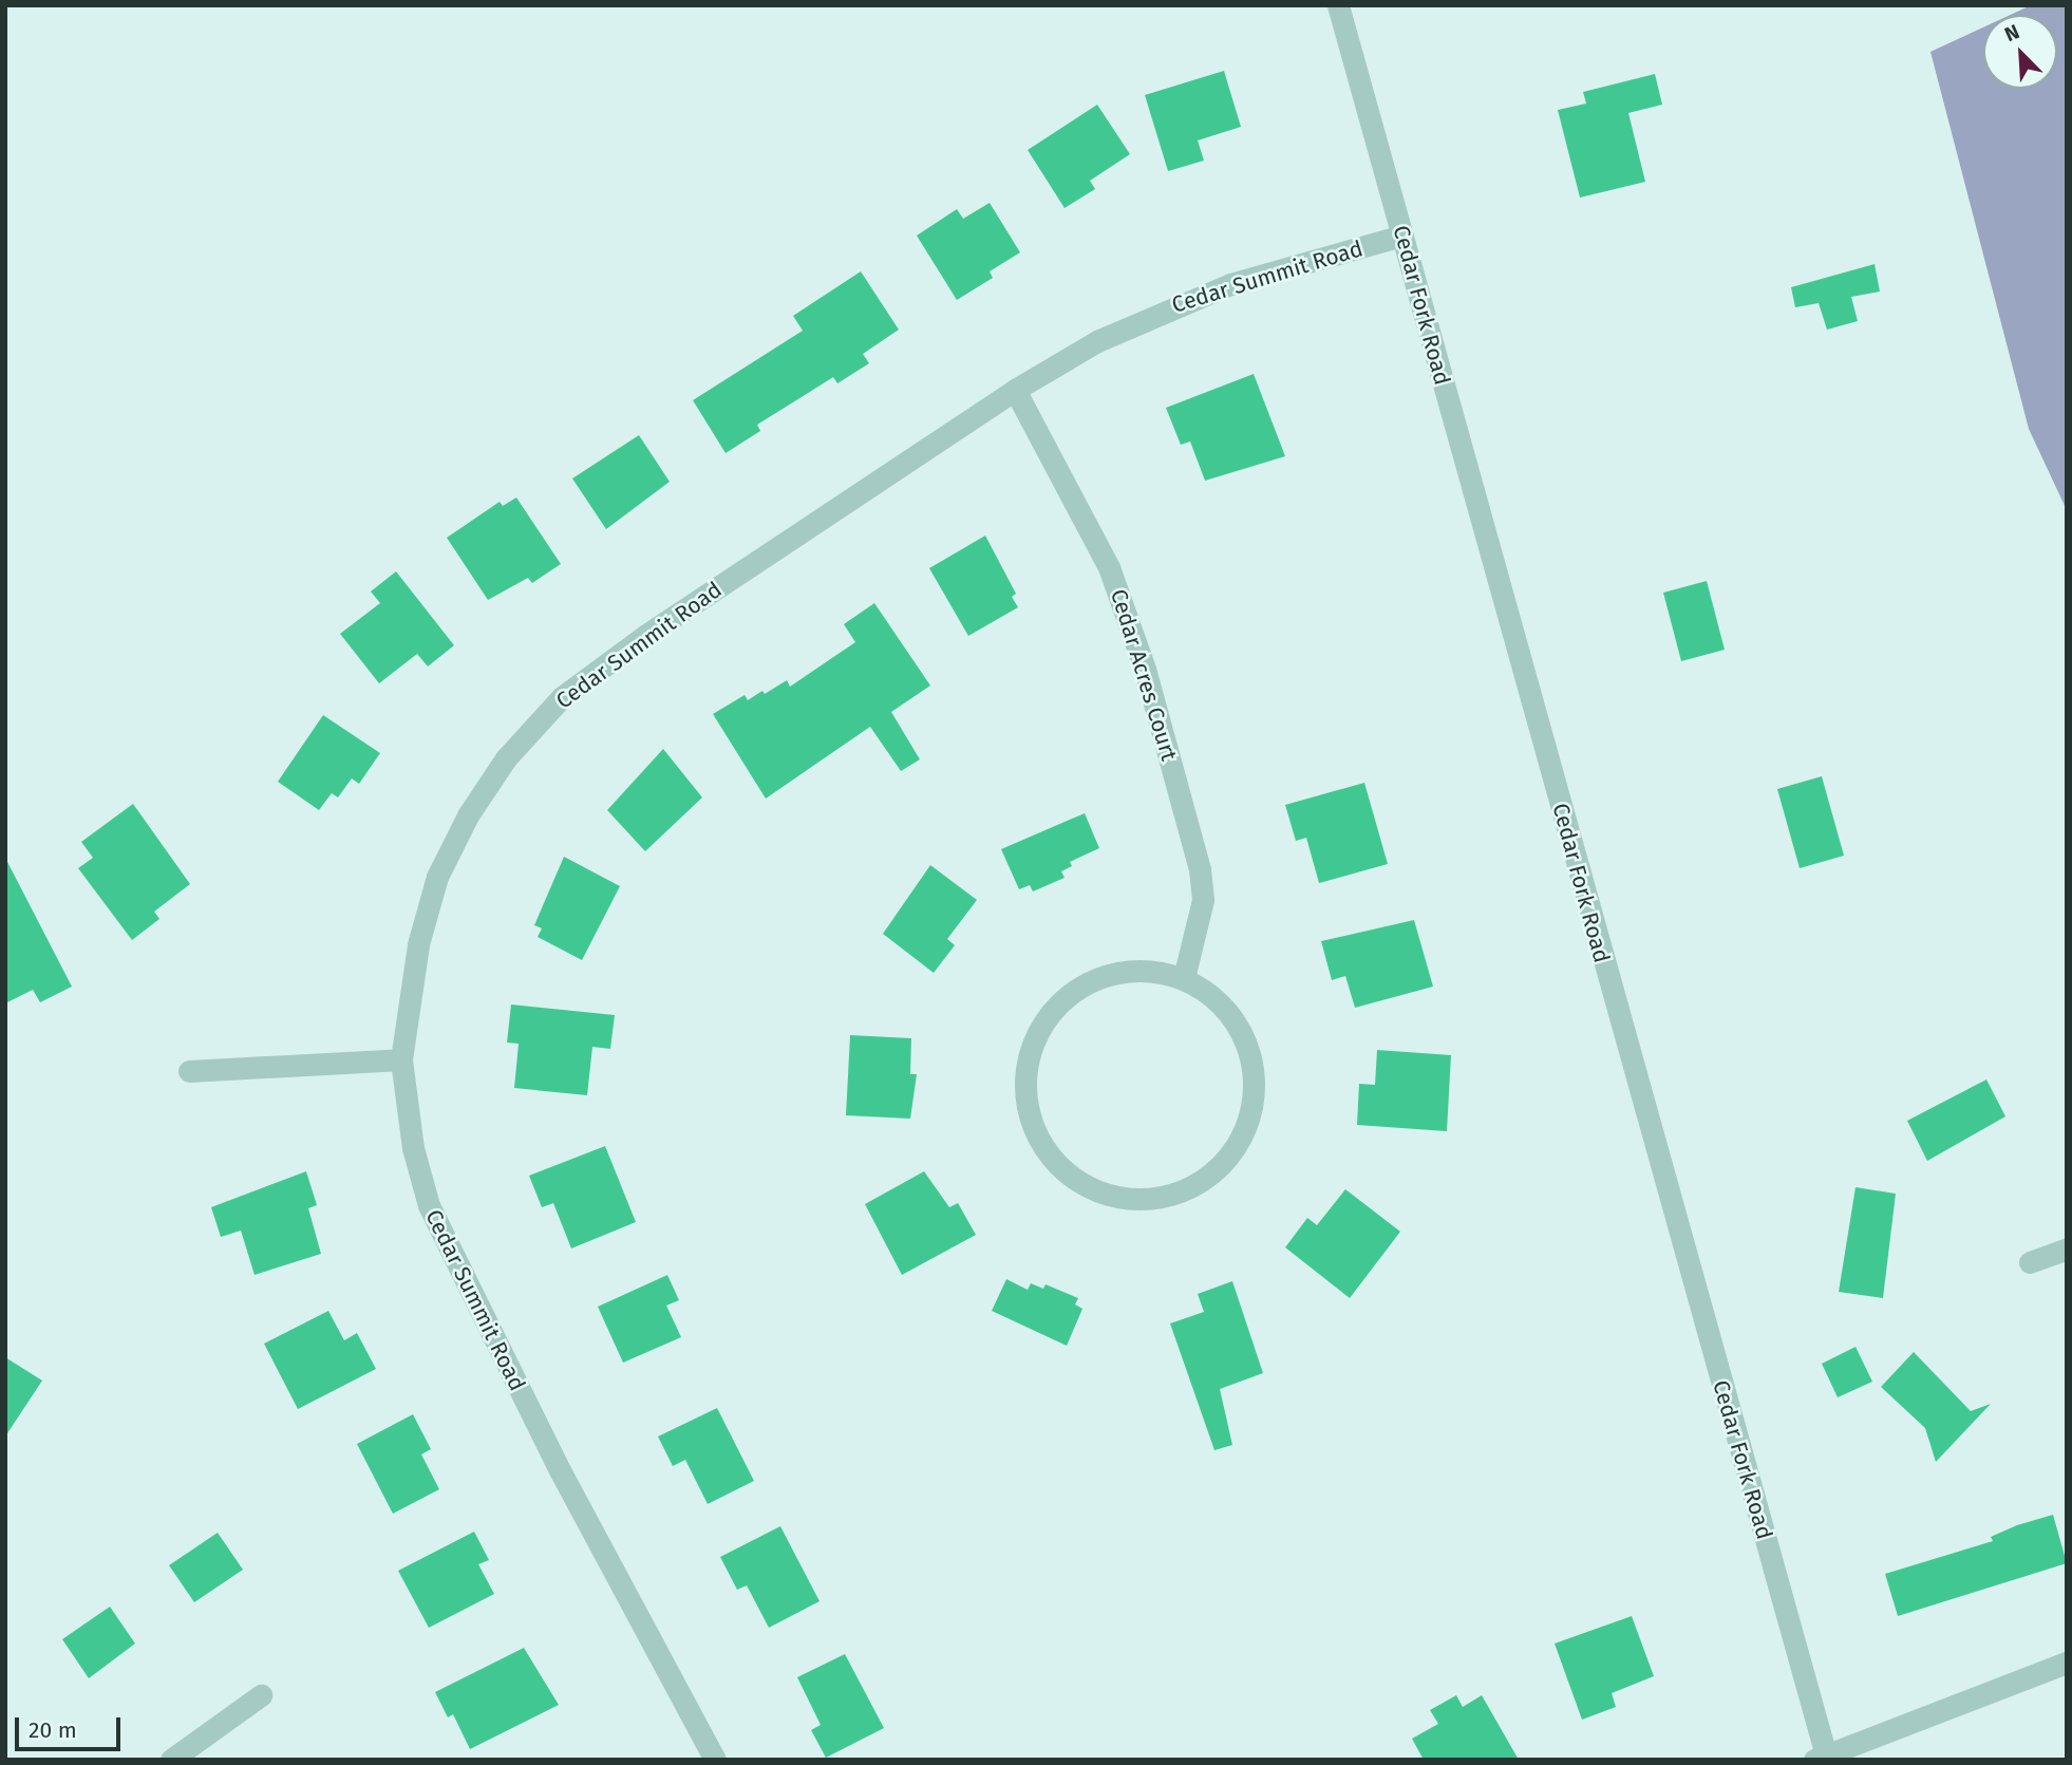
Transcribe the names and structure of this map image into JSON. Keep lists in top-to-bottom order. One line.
{"streets":{"street":["Cedar Summit Road","Cedar Fork Road","Cedar Acres Court"]},"crossings":[["Cedar Summit Road","Cedar Fork Road"],["Cedar Summit Road","Cedar Acres Court"]],"scale_bar":"20 m","north":"top left"}
